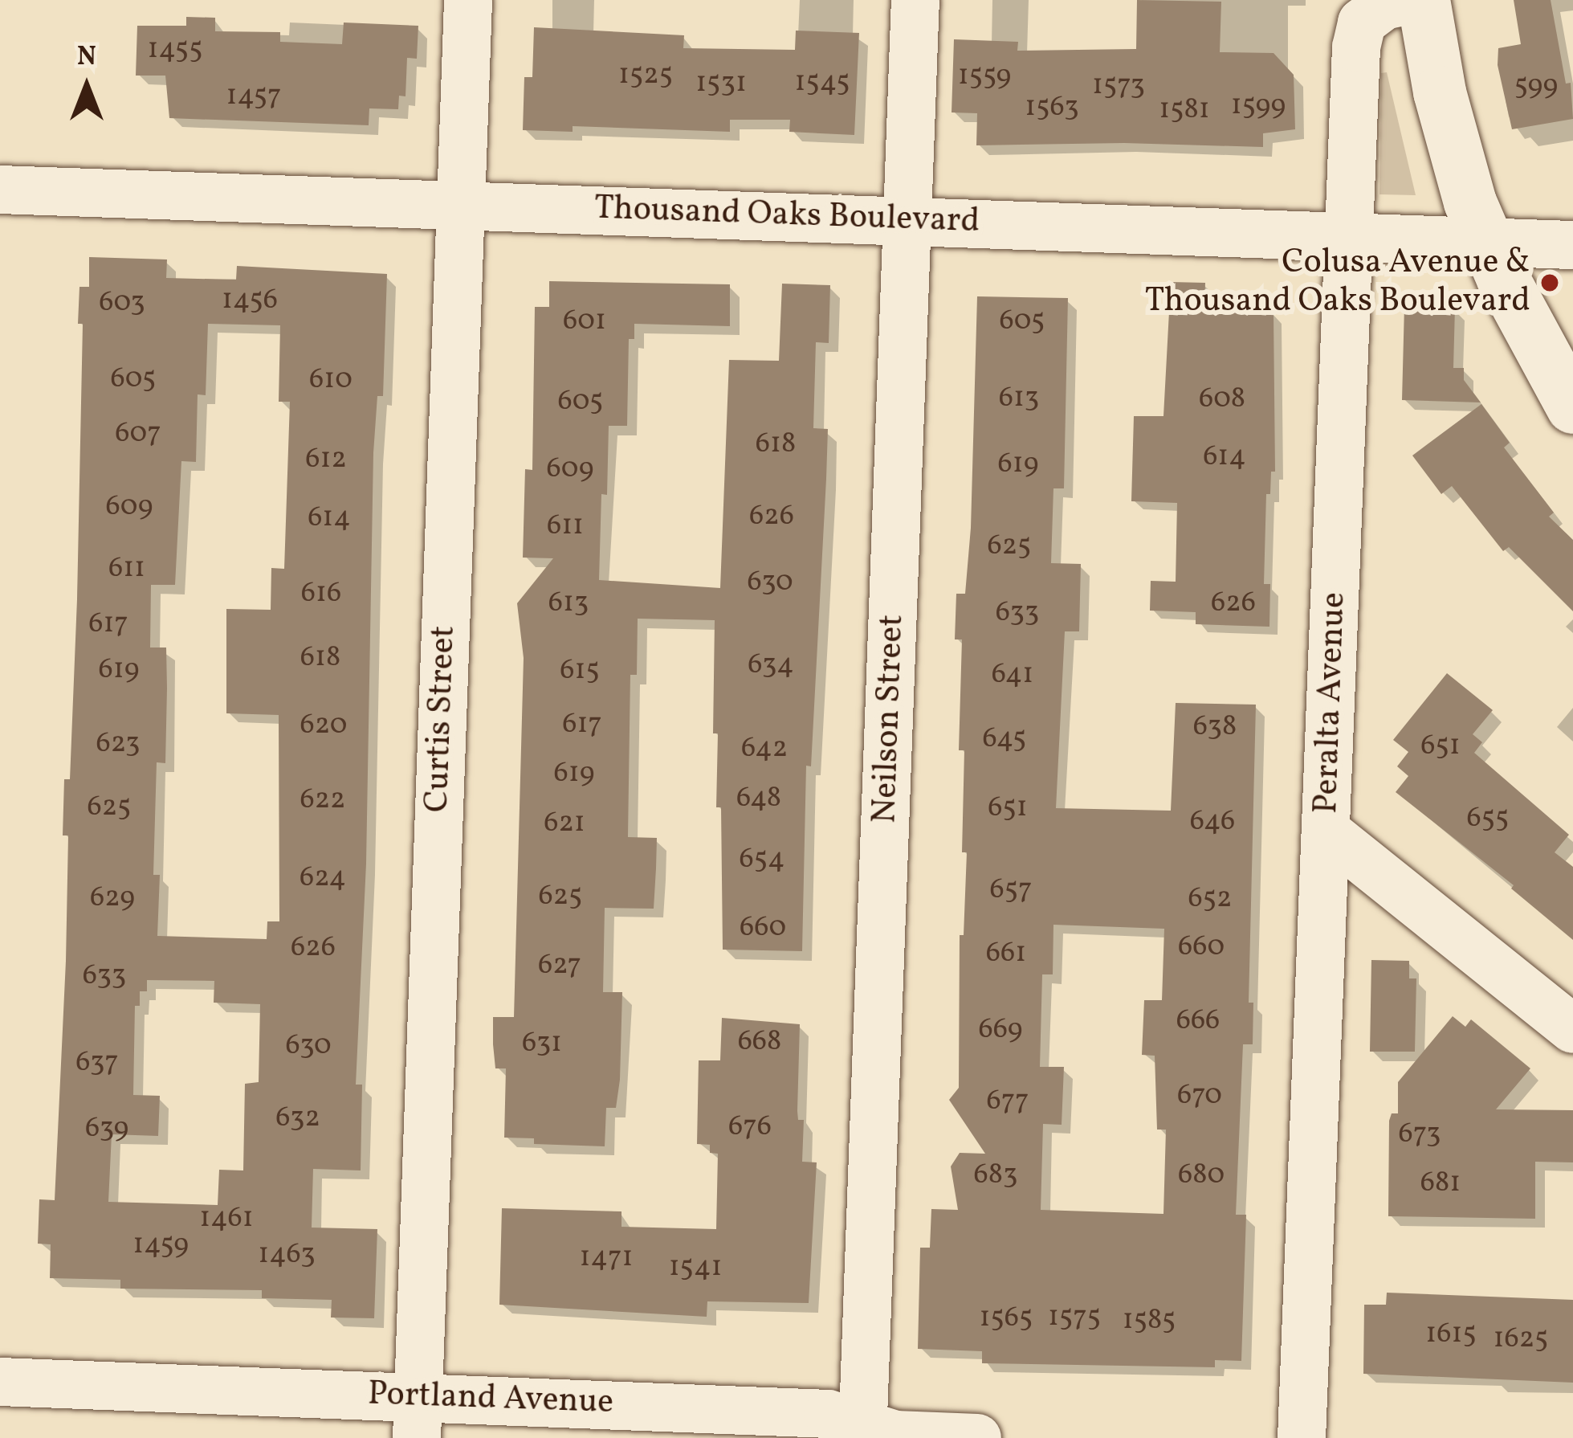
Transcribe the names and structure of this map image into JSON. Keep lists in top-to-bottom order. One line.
{"streets":{"street":["Thousand Oaks Boulevard","Peralta Avenue","Curtis Street","Neilson Street","Portland Avenue"]},"crossings":[["Thousand Oaks Boulevard","Peralta Avenue"],["Thousand Oaks Boulevard","Curtis Street"],["Thousand Oaks Boulevard","Neilson Street"],["Curtis Street","Portland Avenue"],["Neilson Street","Portland Avenue"]],"places":["Colusa Avenue & Thousand Oaks Boulevard"],"house_numbers":["1455","1525","1559","1545","1531","1573","599","1457","1599","1563","1581","1456","603","601","605","605","610","613","608","605","607","618","614","612","619","609","609","626","614","611","625","611","630","616","613","626","633","617","618","634","619","615","641","617","620","638","645","623","651","642","619","648","622","625","651","655","646","621","654","624","657","625","629","652","660","660","626","661","627","633","666","669","668","631","630","637","670","677","632","676","639","673","683","680","681","1461","1459","1463","1471","1541","1575","1565","1585","1615","1625"],"north":"top"}
